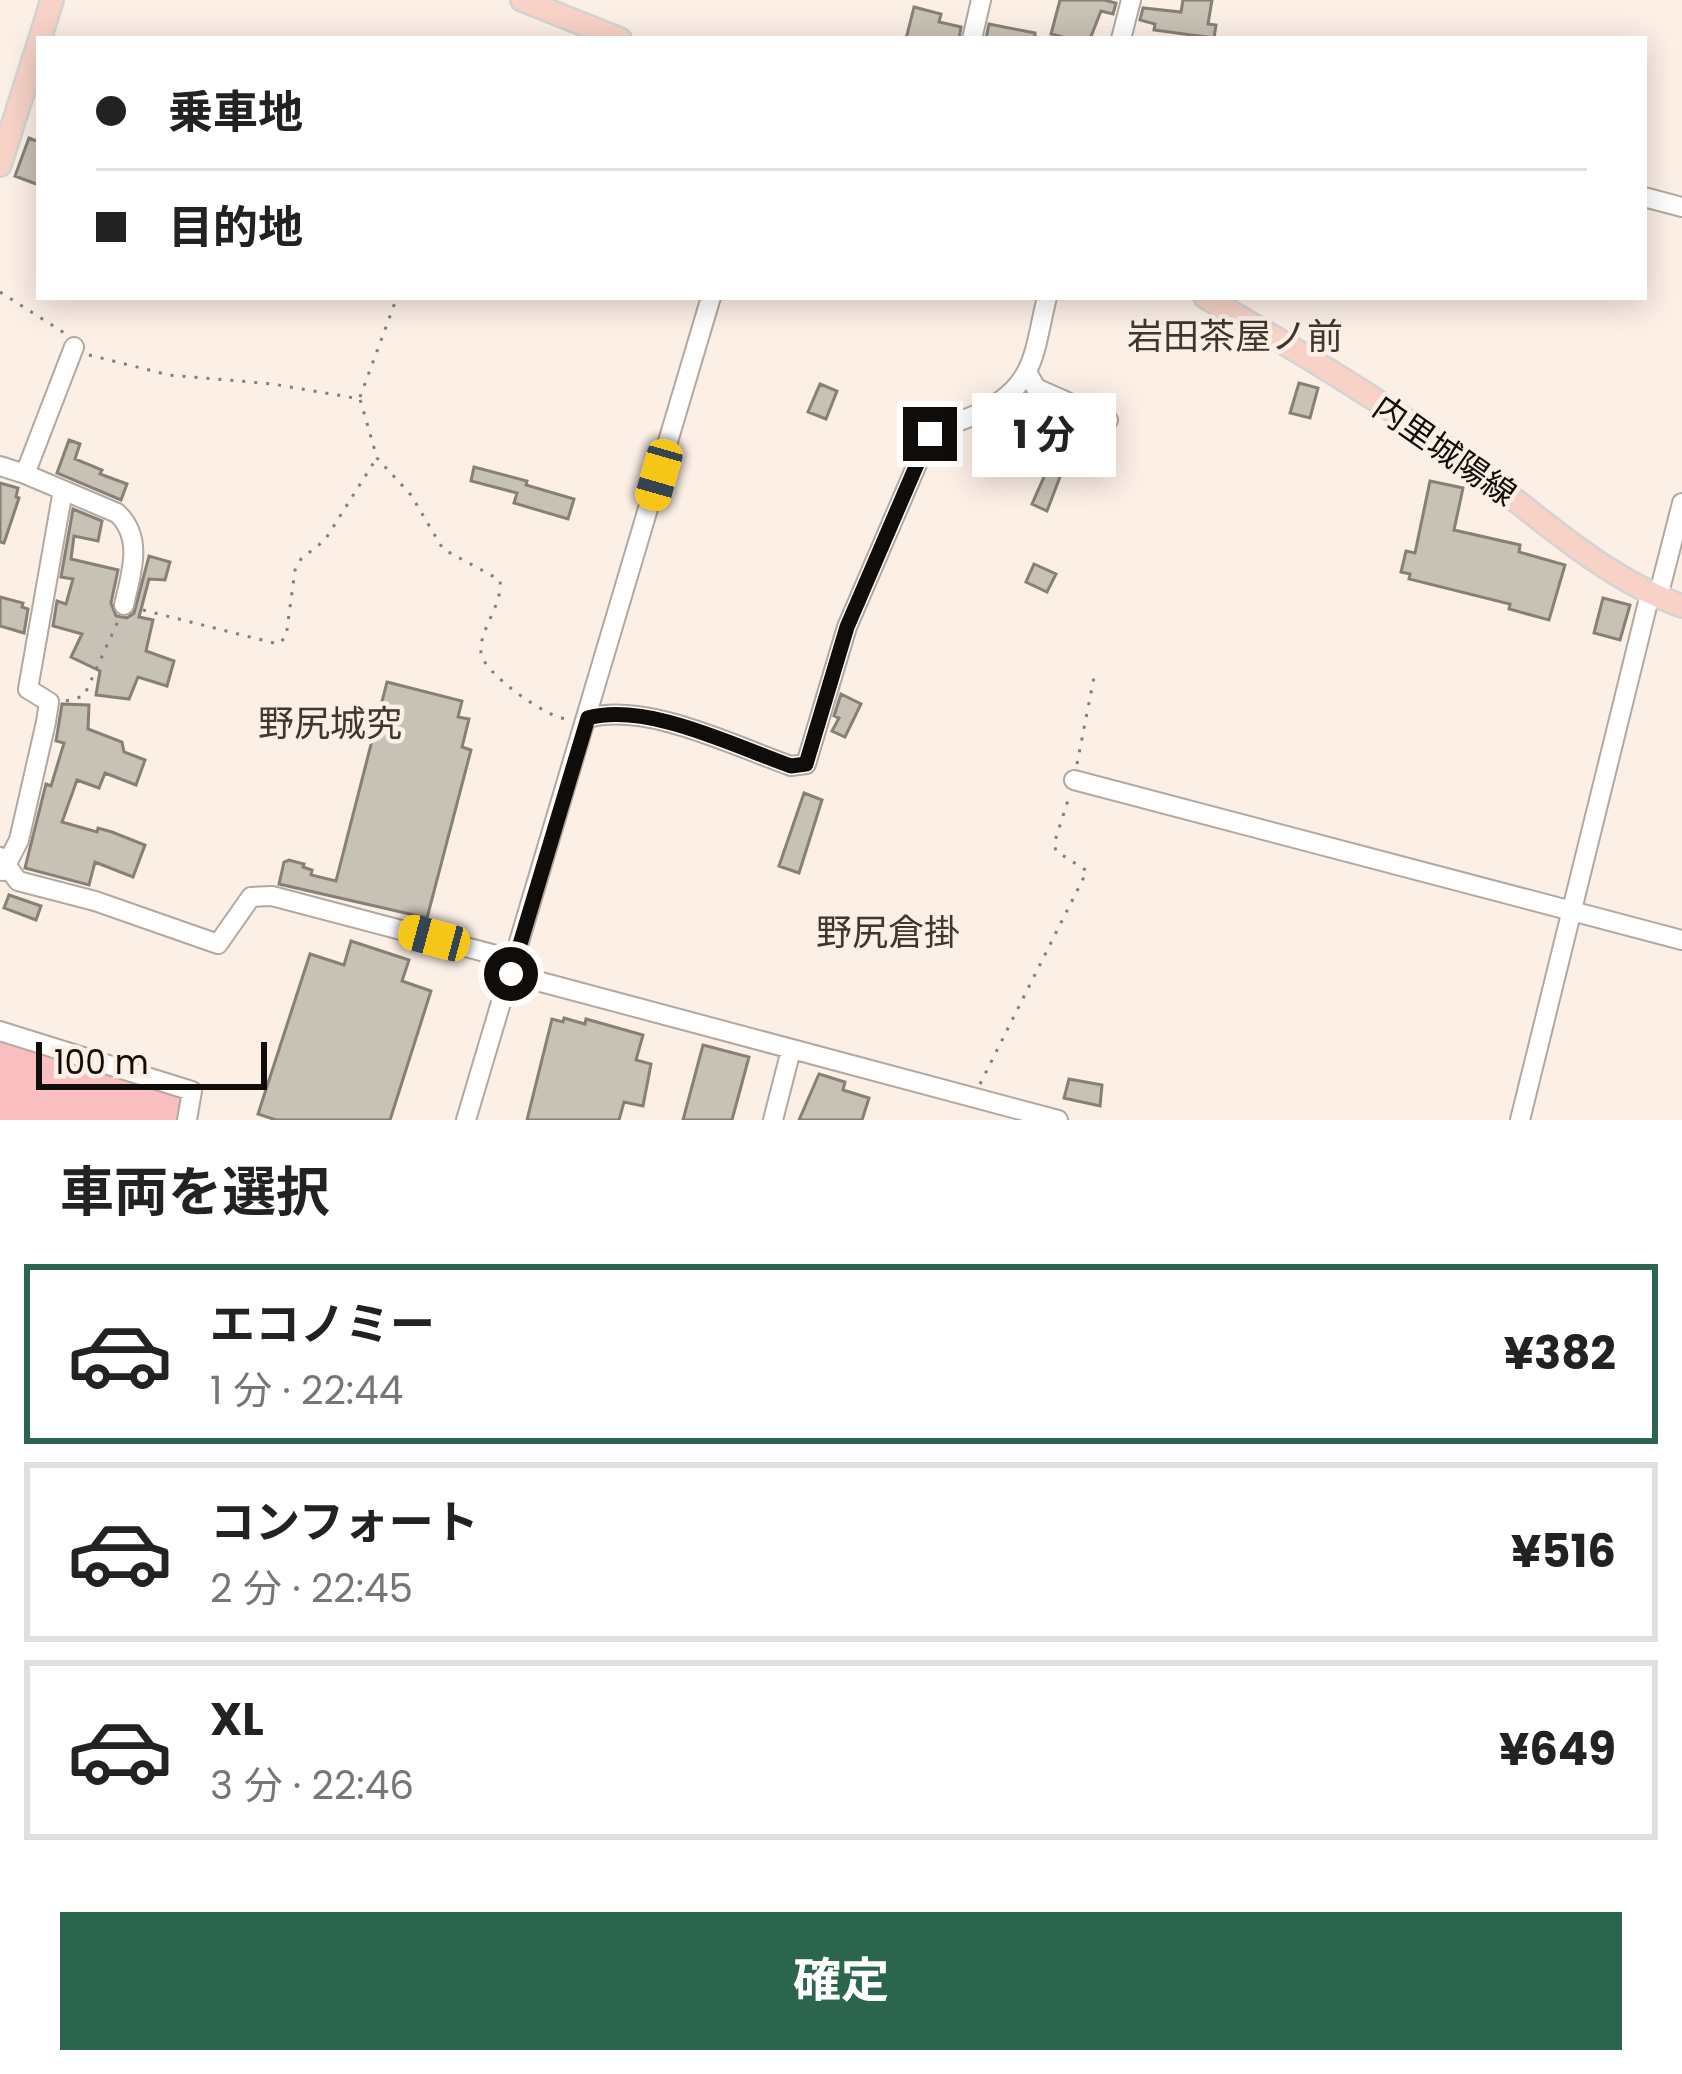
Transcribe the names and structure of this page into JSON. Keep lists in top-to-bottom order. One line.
{"streets":{"main road":["内里城陽線"]},"districts":["岩田茶屋ノ前","野尻城究","野尻倉掛"],"scale_bar":"100 m","page":{"banner":["乗車地","目的地"],"bubble":"1 分","scale":"100 m","heading":"車両を選択","list":[{"name":"エコノミー","note":"1 分 · 22:44","value":"¥382"},{"name":"コンフォート","note":"2 分 · 22:45","value":"¥516"},{"name":"XL","note":"3 分 · 22:46","value":"¥649"}],"buttons":"確定"}}
